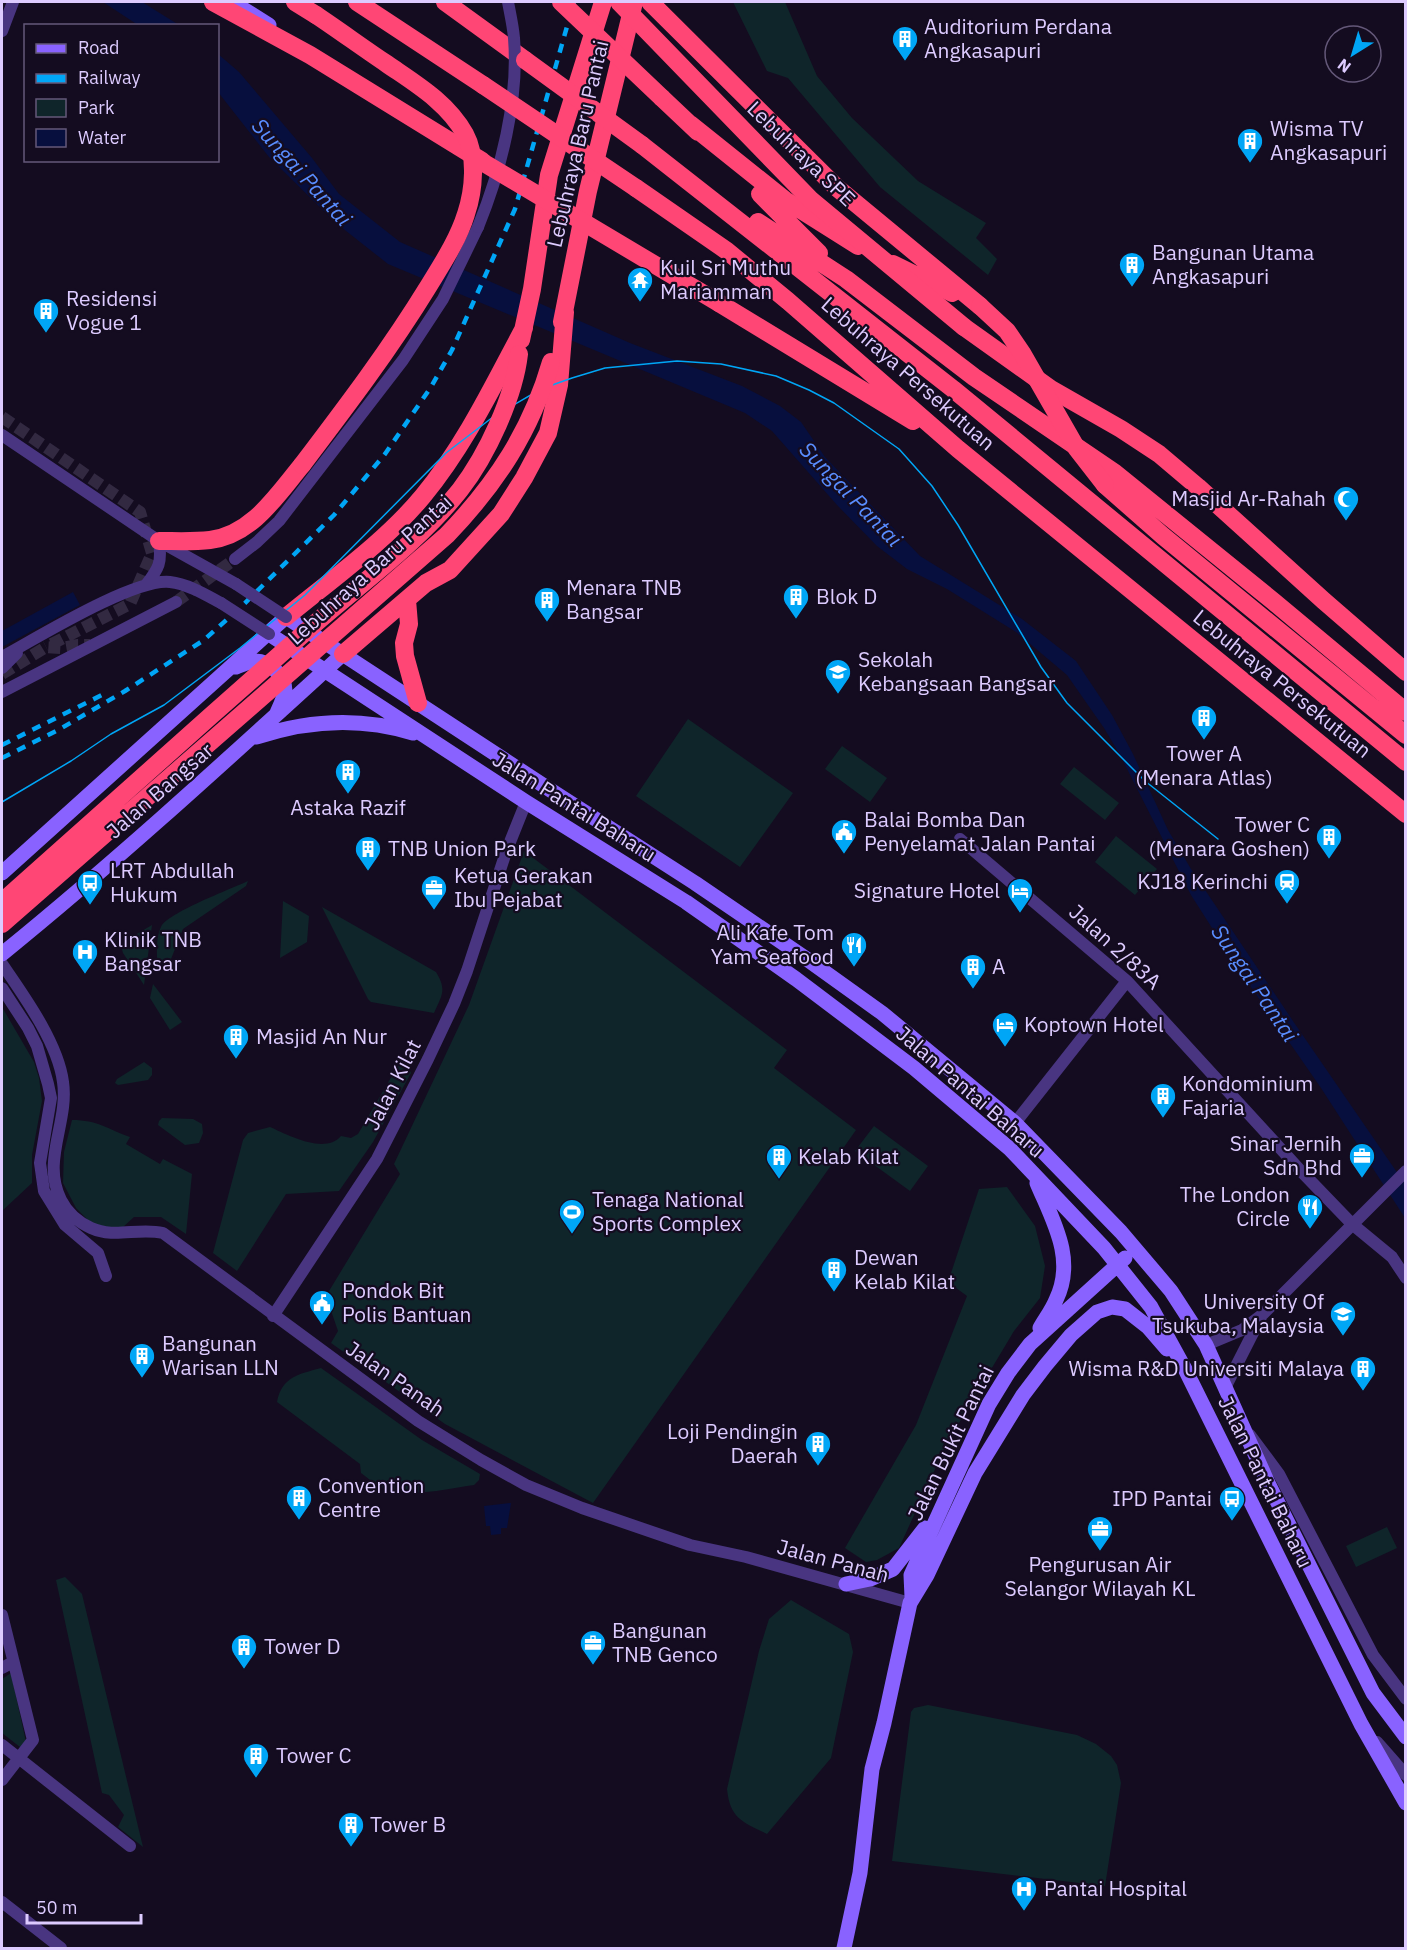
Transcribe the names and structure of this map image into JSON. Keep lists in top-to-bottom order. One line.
{"streets":{"highway":["Lebuhraya Baru Pantai","Lebuhraya SPE","Lebuhraya Persekutuan"],"main road":["Jalan Bangsar","Jalan Pantai Baharu","Jalan Bukit Pantai"],"street":["Jalan 2/83A","Jalan Kilat","Jalan Panah"]},"crossings":[["Jalan Bangsar","Jalan Pantai Baharu"],["Jalan Pantai Baharu","Jalan Kilat"],["Jalan Pantai Baharu","Jalan Bukit Pantai"],["Jalan Kilat","Jalan Panah"],["Jalan Panah","Jalan Bukit Pantai"]],"water":["Sungai Pantai"],"places":{"building":["Auditorium Perdana Angkasapuri","Wisma TV Angkasapuri","Bangunan Utama Angkasapuri","Residensi Vogue 1","Blok D","Menara TNB Bangsar","Tower A (Menara Atlas)","Astaka Razif","Tower C (Menara Goshen)","TNB Union Park","A","Masjid An Nur","Kondominium Fajaria","Kelab Kilat","Dewan Kelab Kilat","Bangunan Warisan LLN","Wisma R&D Universiti Malaya","Loji Pendingin Daerah","Convention Centre","Tower D","Tower C","Tower B"],"temple":["Kuil Sri Muthu Mariamman"],"mosque":["Masjid Ar-Rahah"],"school or university":["Sekolah Kebangsaan Bangsar","University Of Tsukuba, Malaysia"],"public building":["Balai Bomba Dan Penyelamat Jalan Pantai","Pondok Bit Polis Bantuan"],"station":["KJ18 Kerinchi"],"bus stop":["LRT Abdullah Hukum","IPD Pantai"],"office":["Ketua Gerakan Ibu Pejabat","Sinar Jernih Sdn Bhd","Pengurusan Air Selangor Wilayah KL","Bangunan TNB Genco"],"hotel":["Signature Hotel","Koptown Hotel"],"restaurant":["Ali Kafe Tom Yam Seafood","The London Circle"],"hospital":["Klinik TNB Bangsar","Pantai Hospital"],"sports":["Tenaga National Sports Complex"]},"legend":["Road","Railway","Park","Water"],"scale_bar":"50 m","north":"bottom left"}
